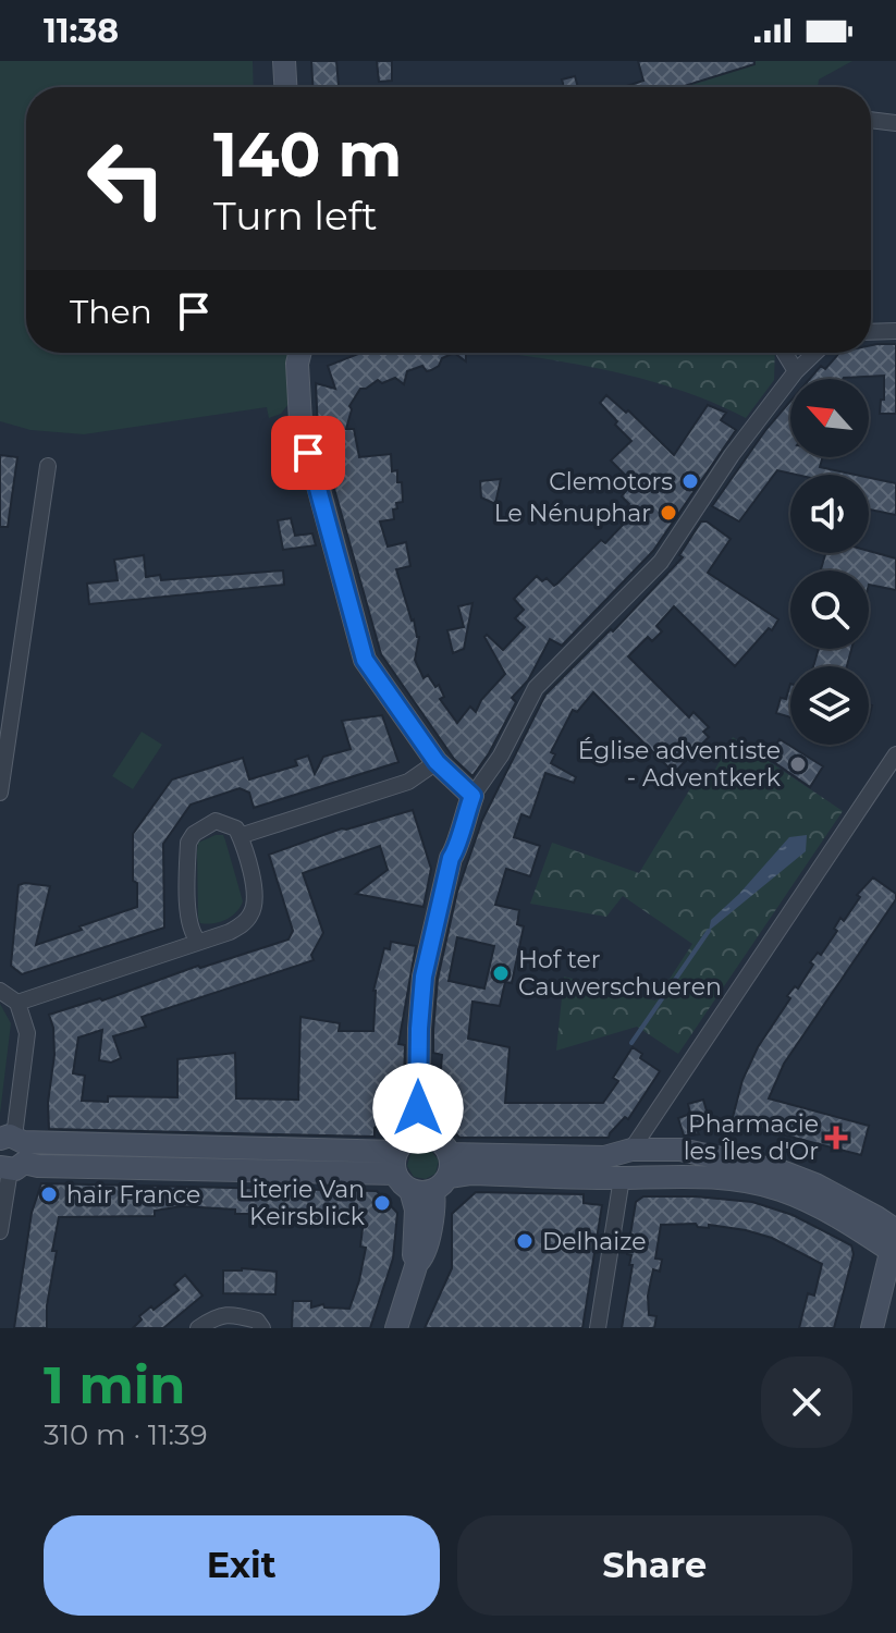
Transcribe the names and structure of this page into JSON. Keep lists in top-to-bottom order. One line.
{"places":{"other":["Clemotors","Le Nénuphar","Église adventiste - Adventkerk","Hof ter Cauwerschueren","hair France","Literie Van Keirsblick","Delhaize"],"health":["Pharmacie les Îles d'Or"]},"north":"top left","page":{"status":"11:38","turn":["140 m","Turn left"],"then":"Then","heading":["1 min","310 m · 11:39"],"buttons":["Exit","Share"]}}
